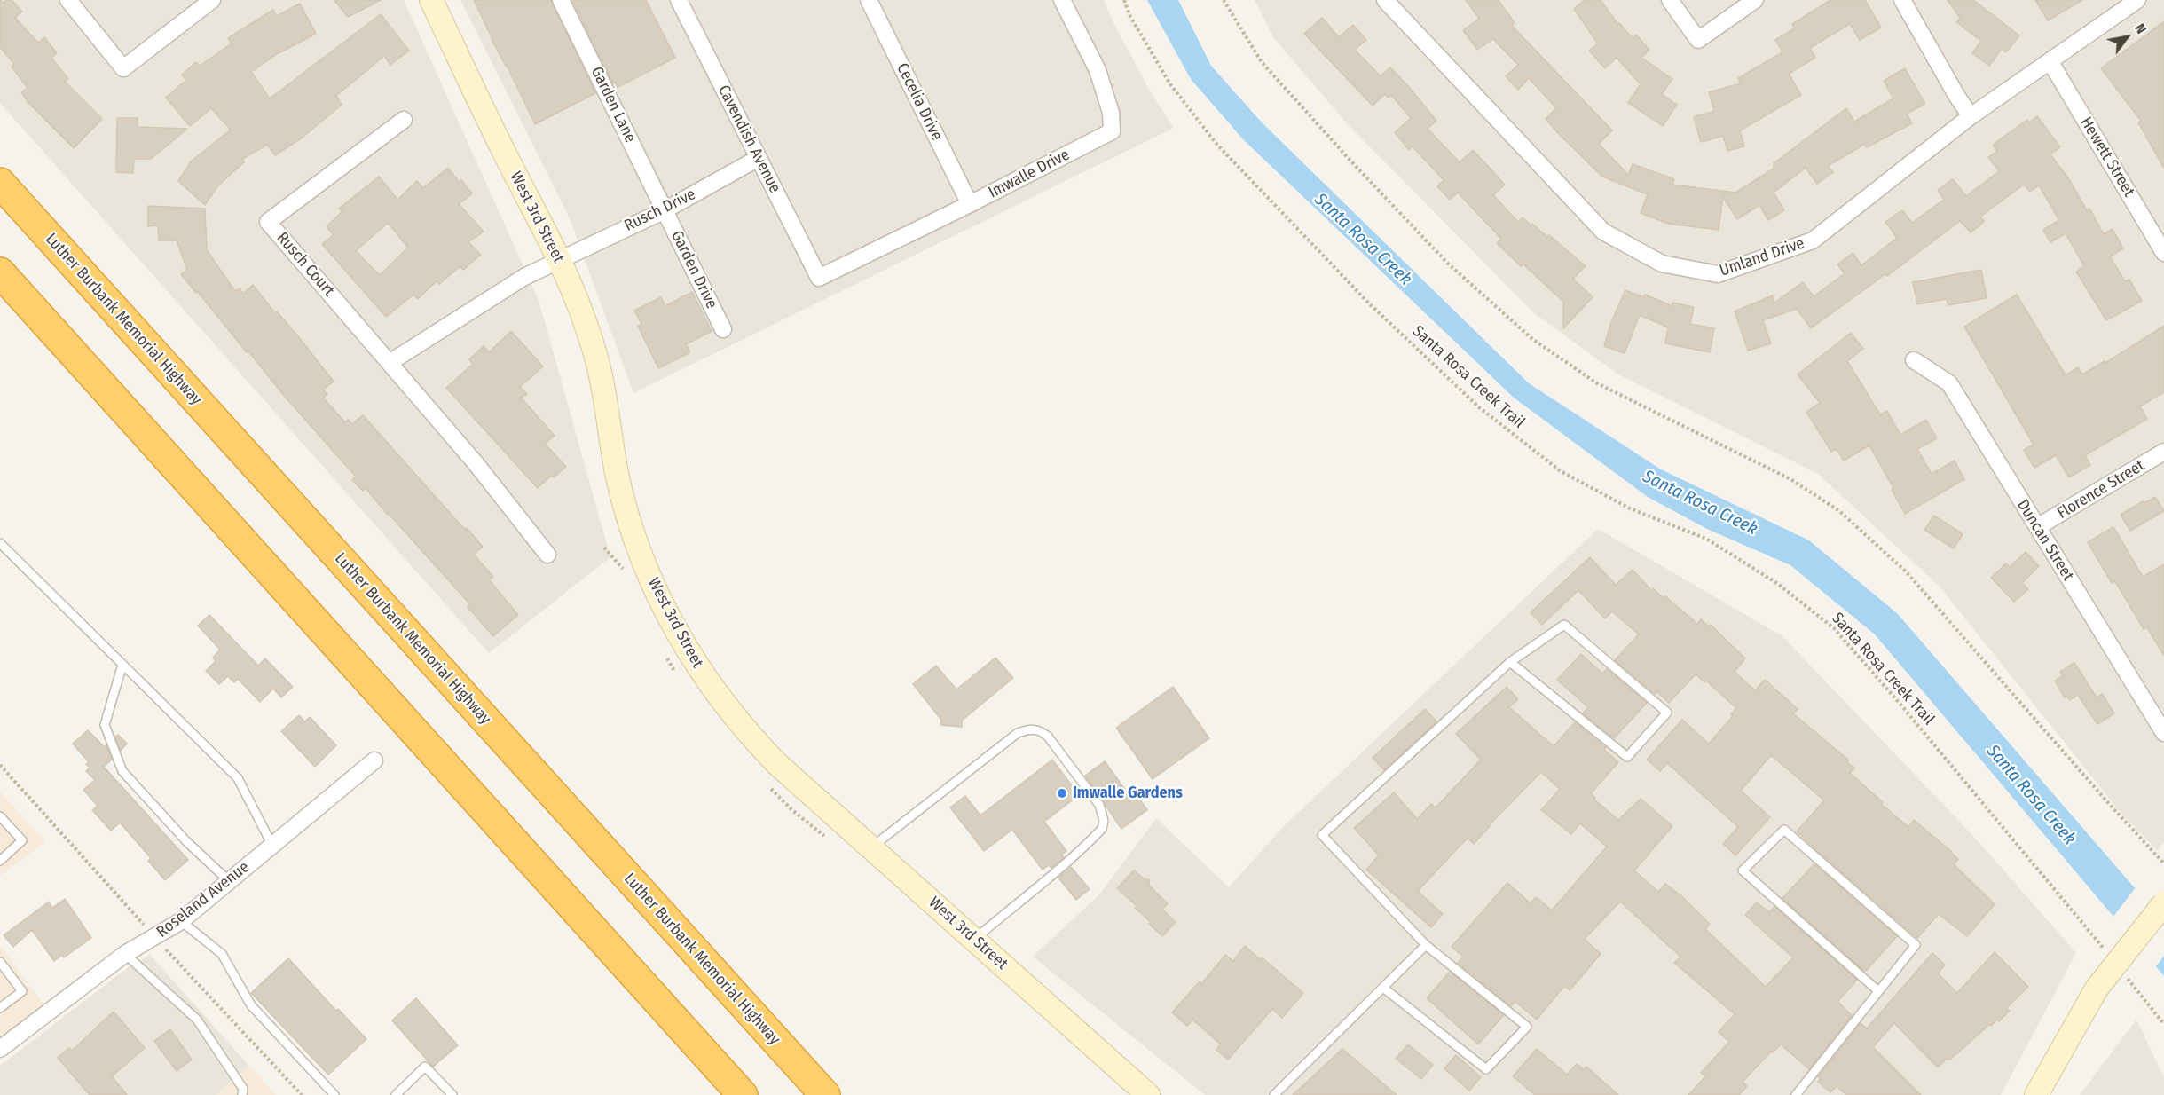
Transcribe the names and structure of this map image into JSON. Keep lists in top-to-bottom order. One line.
{"streets":{"highway":["Luther Burbank Memorial Highway"],"main road":["West 3rd Street"],"street":["Cecelia Drive","Garden Lane","Cavendish Avenue","Hewett Street","Imwalle Drive","Rusch Drive","Umland Drive","Rusch Court","Garden Drive","Florence Street","Duncan Street","Roseland Avenue"],"path":["Santa Rosa Creek Trail"]},"crossings":[["Cecelia Drive","Imwalle Drive"],["Garden Lane","Rusch Drive"],["Garden Lane","Garden Drive"],["Cavendish Avenue","Imwalle Drive"],["Cavendish Avenue","Rusch Drive"],["Hewett Street","Umland Drive"],["Rusch Drive","West 3rd Street"],["Rusch Drive","Garden Drive"],["Florence Street","Duncan Street"]],"water":["Santa Rosa Creek"],"places":["Imwalle Gardens"],"north":"top right"}
